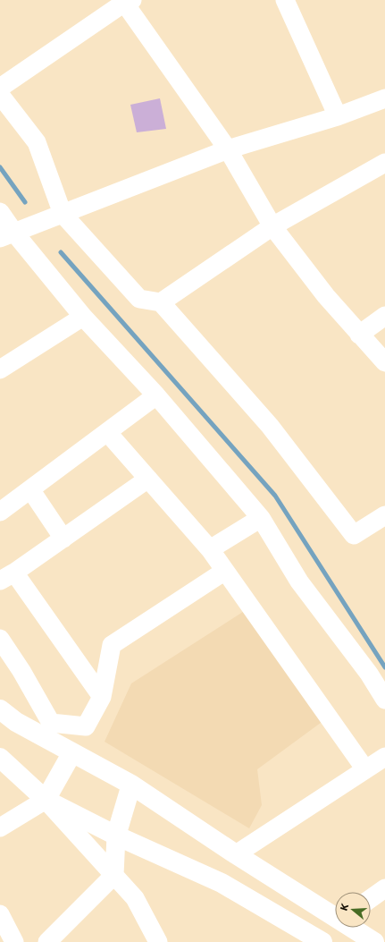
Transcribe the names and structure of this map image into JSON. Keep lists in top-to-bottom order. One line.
{"north":"left"}
